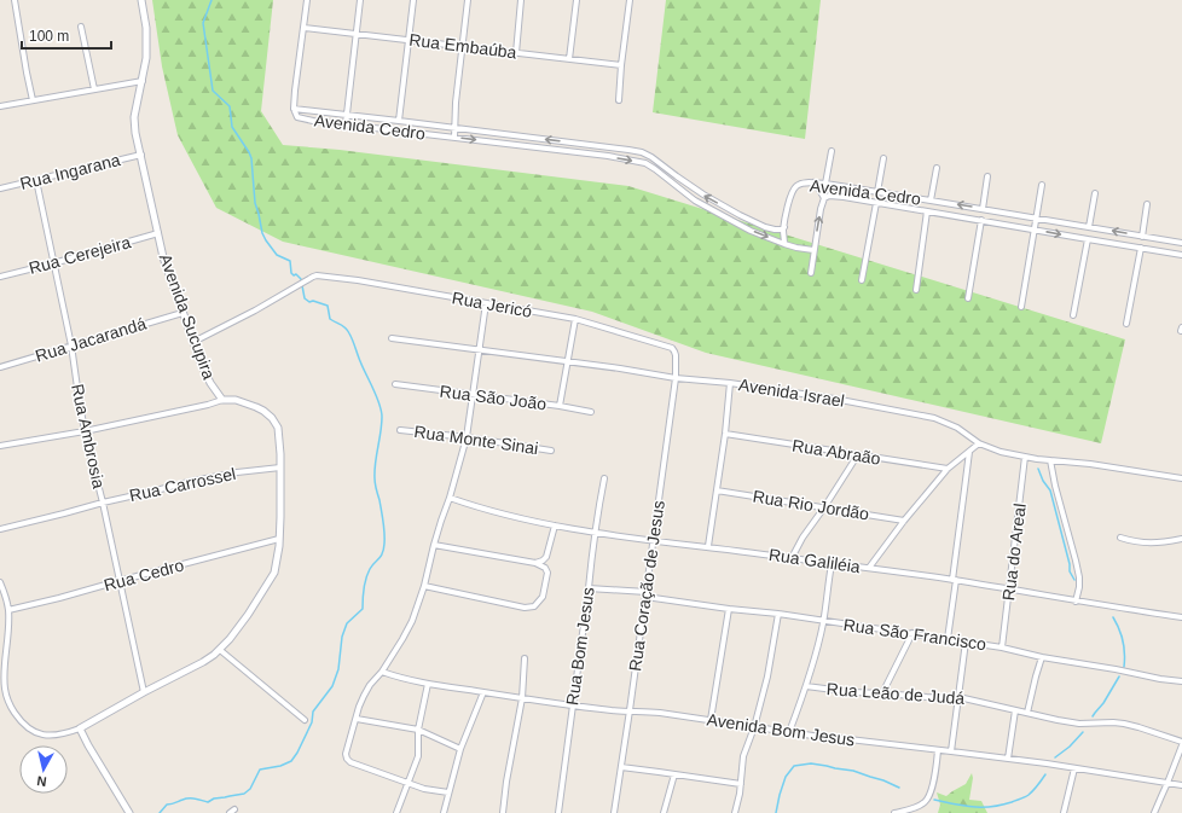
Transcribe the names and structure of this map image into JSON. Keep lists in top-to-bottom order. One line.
{"streets":{"street":["Rua Embaúba","Avenida Cedro","Rua Ingarana","Rua Cerejeira","Rua Jericó","Avenida Sucupira","Rua Jacarandá","Avenida Israel","Rua São João","Rua Ambrosia","Rua Monte Sinai","Rua Abraão","Rua Carrossel","Rua Rio Jordão","Rua do Areal","Rua Galiléia","Rua Cedro","Rua Coração de Jesus","Rua São Francisco","Rua Bom Jesus","Rua Leão de Judá","Avenida Bom Jesus"]},"crossings":[["Rua Ingarana","Avenida Sucupira"],["Rua Ingarana","Rua Ambrosia"],["Rua Cerejeira","Avenida Sucupira"],["Rua Cerejeira","Rua Ambrosia"],["Rua Jericó","Avenida Sucupira"],["Rua Jericó","Rua Coração de Jesus"],["Avenida Sucupira","Rua Jacarandá"],["Avenida Sucupira","Rua Ambrosia"],["Avenida Sucupira","Rua Carrossel"],["Avenida Sucupira","Rua Cedro"],["Rua Jacarandá","Rua Ambrosia"],["Avenida Israel","Rua do Areal"],["Avenida Israel","Rua Coração de Jesus"],["Rua Ambrosia","Rua Carrossel"],["Rua Ambrosia","Rua Cedro"],["Rua do Areal","Rua Galiléia"],["Rua do Areal","Rua São Francisco"],["Rua Galiléia","Rua Coração de Jesus"],["Rua Galiléia","Rua Bom Jesus"],["Rua Coração de Jesus","Rua São Francisco"],["Rua Coração de Jesus","Avenida Bom Jesus"],["Rua São Francisco","Rua Bom Jesus"],["Rua Bom Jesus","Avenida Bom Jesus"]],"scale_bar":"100 m","north":"bottom"}
